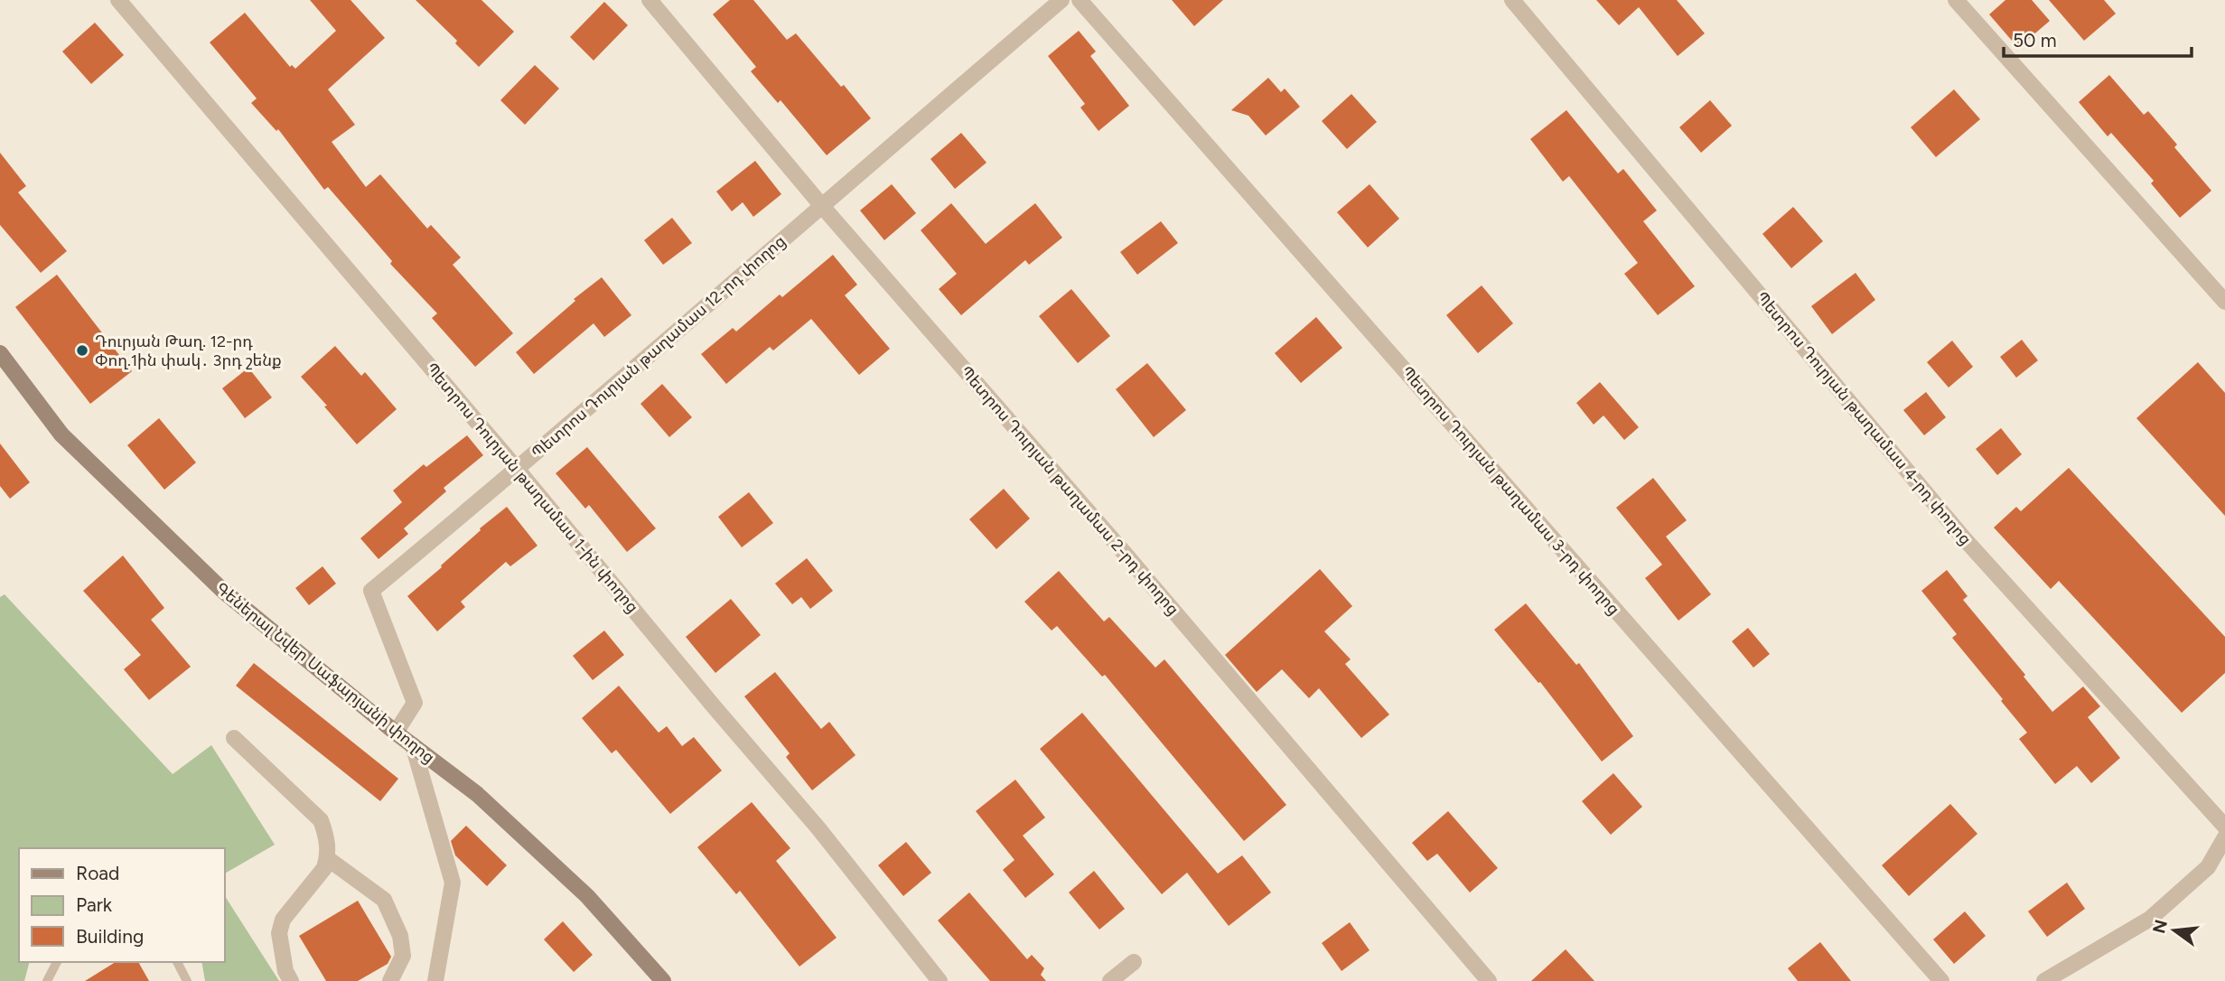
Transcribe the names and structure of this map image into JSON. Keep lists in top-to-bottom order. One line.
{"streets":{"main road":["Գեներալ Նվեր Սաֆարյանի փողոց"],"street":["Պետրոս Դուրյան թաղամաս 12-րդ փողոց","Պետրոս Դուրյան թաղամաս 4-րդ փողոց","Պետրոս Դուրյան թաղամաս 1-ին փողոց","Պետրոս Դուրյան թաղամաս 2-րդ փողոց","Պետրոս Դուրյան թաղամաս 3-րդ փողոց"]},"crossings":[["Պետրոս Դուրյան թաղամաս 12-րդ փողոց","Պետրոս Դուրյան թաղամաս 1-ին փողոց"],["Պետրոս Դուրյան թաղամաս 12-րդ փողոց","Պետրոս Դուրյան թաղամաս 2-րդ փողոց"],["Պետրոս Դուրյան թաղամաս 12-րդ փողոց","Գեներալ Նվեր Սաֆարյանի փողոց"]],"places":["Դուրյան Թաղ. 12-րդ Փող.1ին փակ․ 3րդ շենք"],"legend":["Road","Park","Building"],"scale_bar":"50 m","north":"left"}
